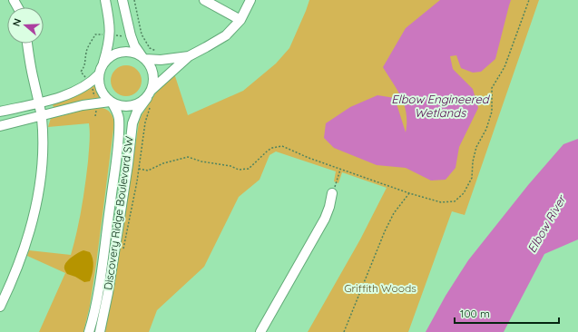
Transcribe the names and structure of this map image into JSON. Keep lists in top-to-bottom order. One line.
{"streets":{"street":["Discovery Ridge Boulevard SW"]},"water":["Elbow Engineered Wetlands","Elbow River"],"parks":["Griffith Woods"],"scale_bar":"100 m","north":"left"}
